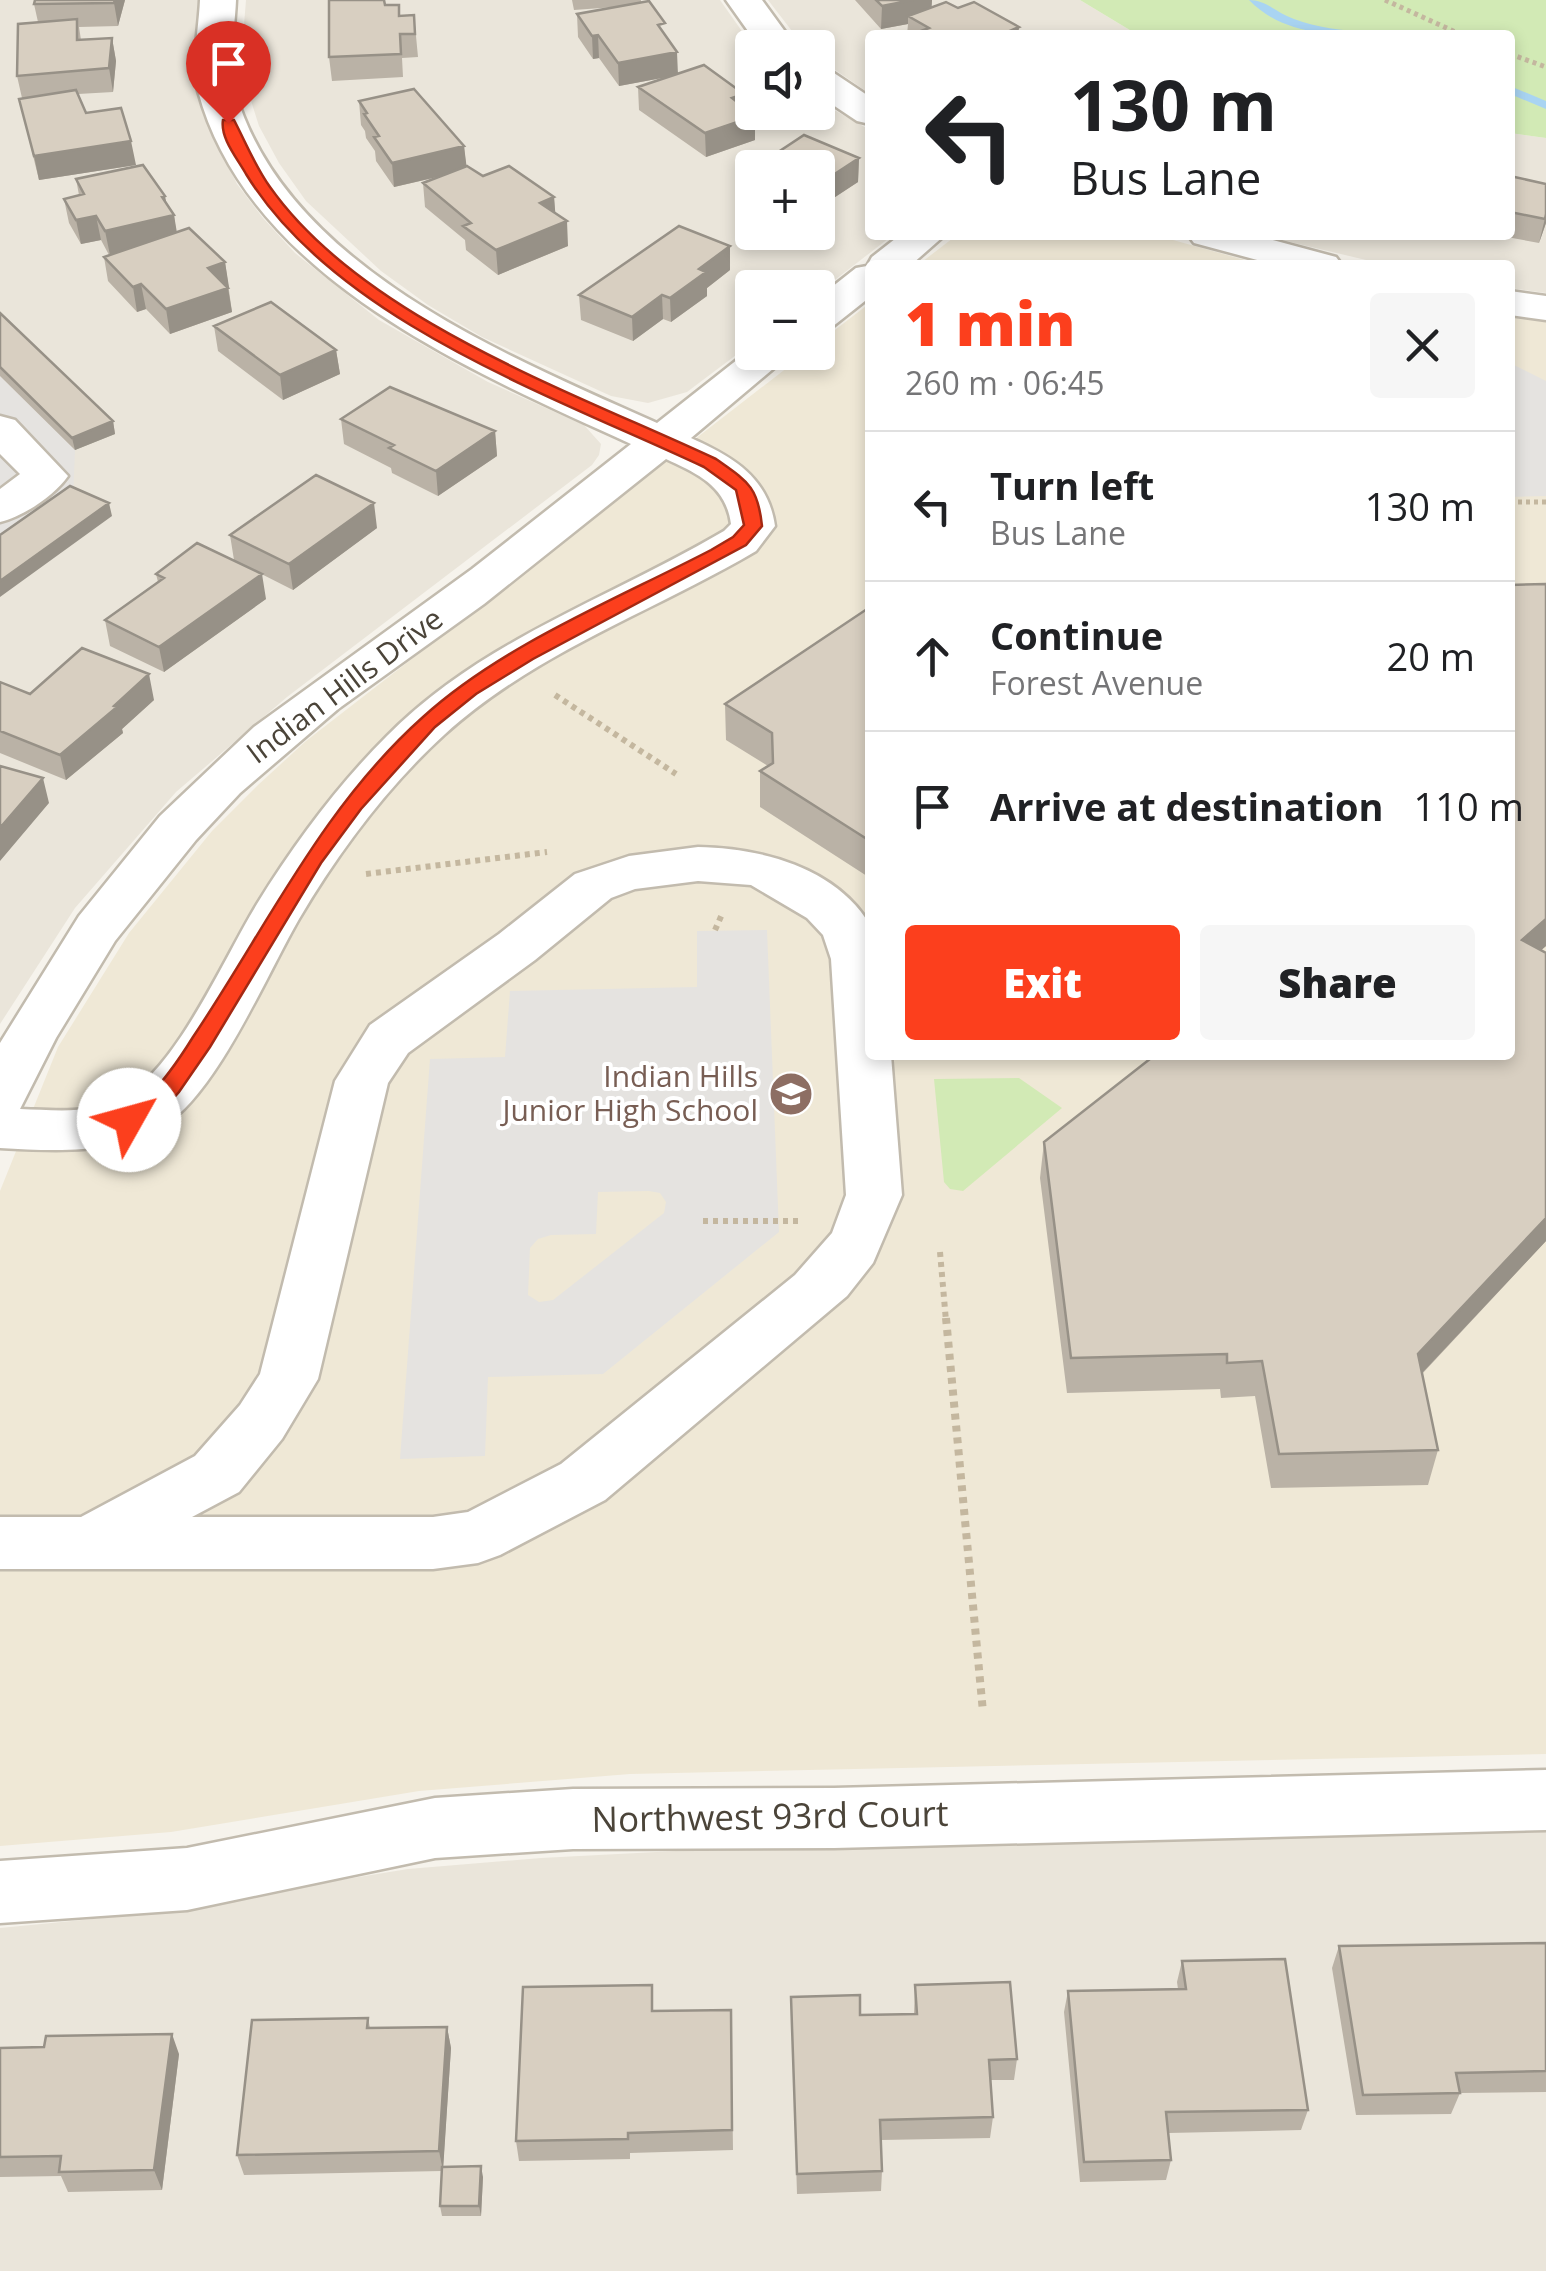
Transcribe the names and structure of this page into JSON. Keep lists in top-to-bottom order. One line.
{"streets":{"street":["Indian Hills Drive","Northwest 93rd Court"]},"places":{"school or university":["Indian Hills Junior High School"]},"page":{"map_buttons":["+","−"],"turn":["130 m","Bus Lane"],"heading":["1 min","260 m · 06:45"],"list":[{"name":"Turn left","note":"Bus Lane","value":"130 m"},{"name":"Continue","note":"Forest Avenue","value":"20 m"},{"name":"Arrive at destination","value":"110 m"}],"buttons":["Exit","Share"]}}
